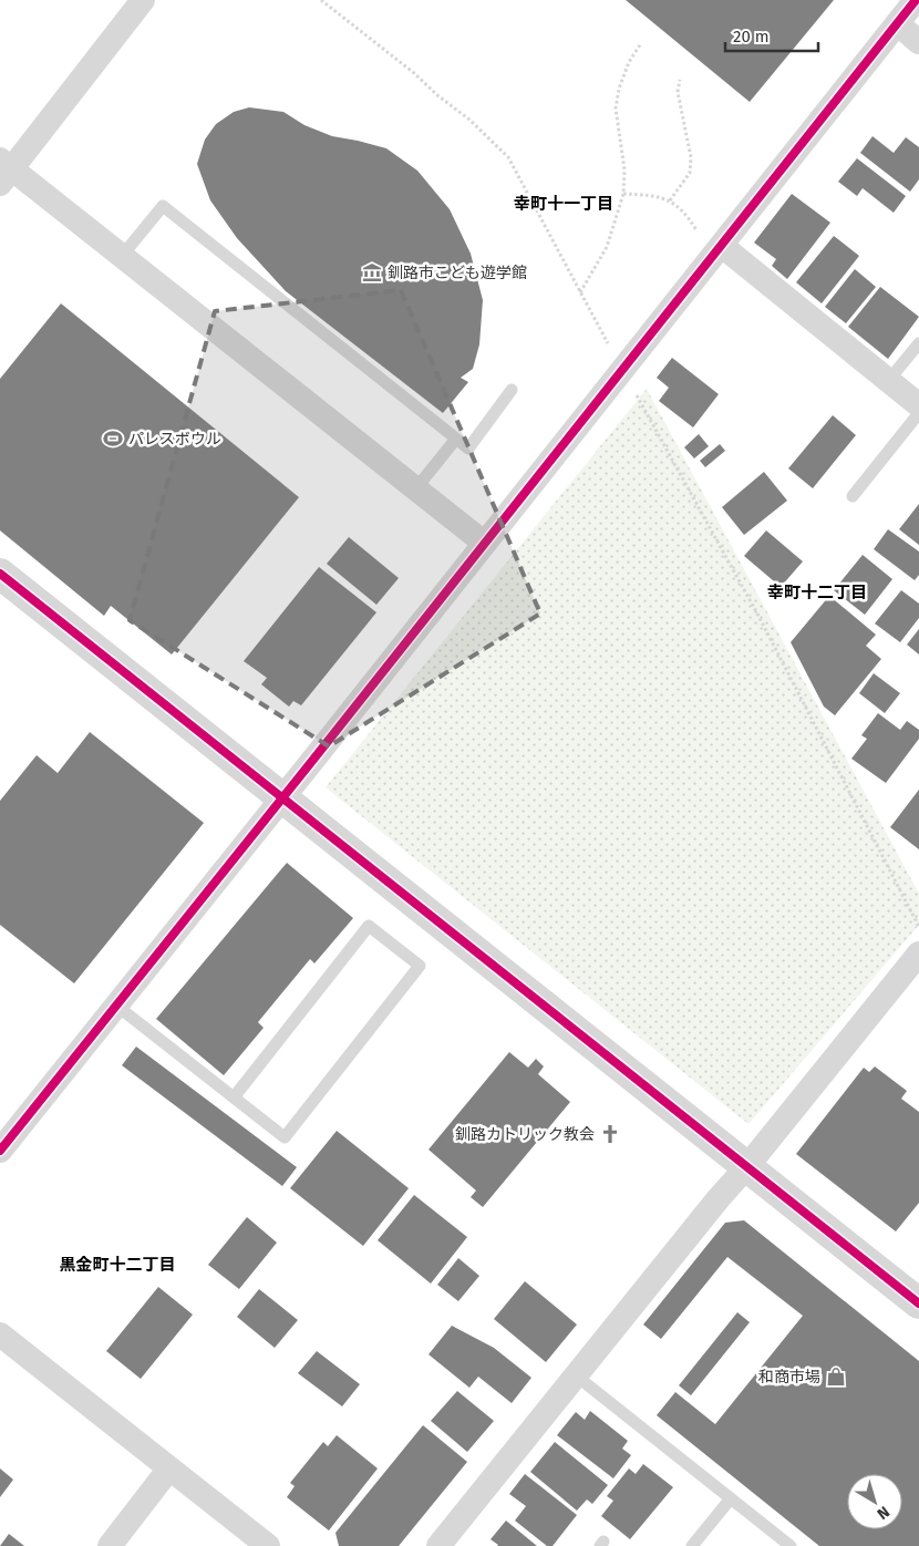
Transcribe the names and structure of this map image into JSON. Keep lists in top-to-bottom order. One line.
{"districts":["幸町十一丁目","幸町十二丁目","黒金町十二丁目"],"places":{"museum":["釧路市こども遊学館"],"sports":["パレスボウル"],"church":["釧路カトリック教会"],"shop":["和商市場"]},"scale_bar":"20 m","north":"bottom right"}
